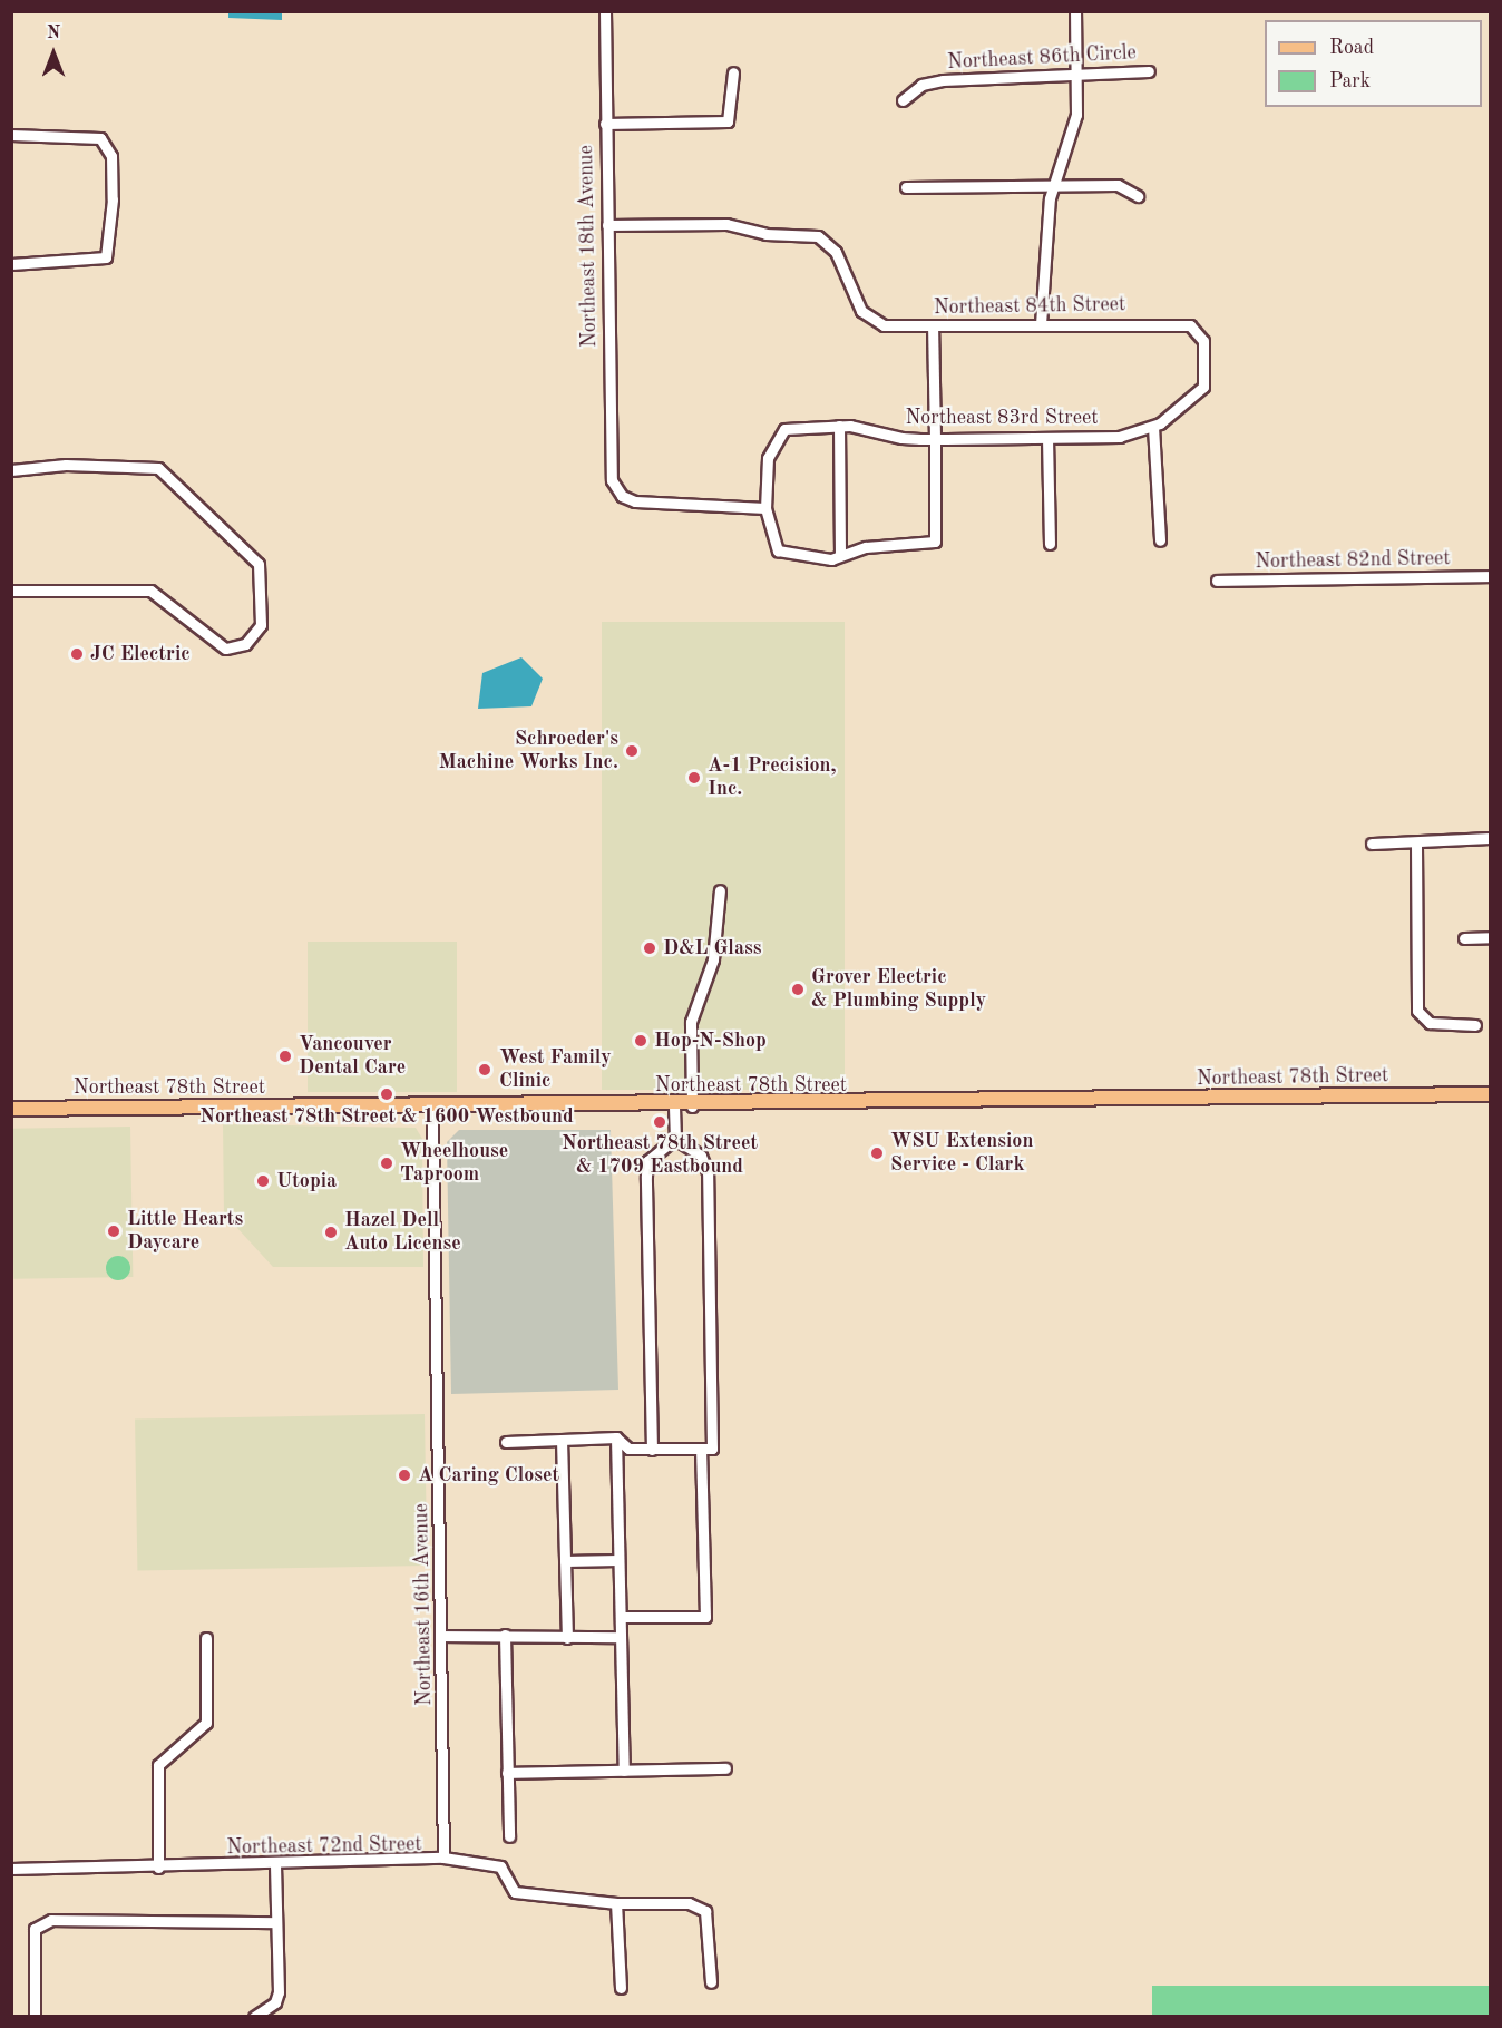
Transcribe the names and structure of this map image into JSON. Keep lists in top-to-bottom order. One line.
{"streets":{"main road":["Northeast 78th Street"],"street":["Northeast 86th Circle","Northeast 18th Avenue","Northeast 84th Street","Northeast 83rd Street","Northeast 82nd Street","Northeast 16th Avenue","Northeast 72nd Street"]},"crossings":[["Northeast 18th Avenue","Northeast 84th Street"],["Northeast 18th Avenue","Northeast 83rd Street"],["Northeast 84th Street","Northeast 83rd Street"],["Northeast 78th Street","Northeast 16th Avenue"],["Northeast 16th Avenue","Northeast 72nd Street"]],"places":["JC Electric","Schroeder's Machine Works Inc.","A-1 Precision, Inc.","D&L Glass","Grover Electric & Plumbing Supply","Hop-N-Shop","Vancouver Dental Care","West Family Clinic","Northeast 78th Street & 1600 Westbound","Northeast 78th Street & 1709 Eastbound","WSU Extension Service - Clark","Wheelhouse Taproom","Utopia","Little Hearts Daycare","Hazel Dell Auto License","A Caring Closet"],"legend":["Road","Park"],"north":"top"}
